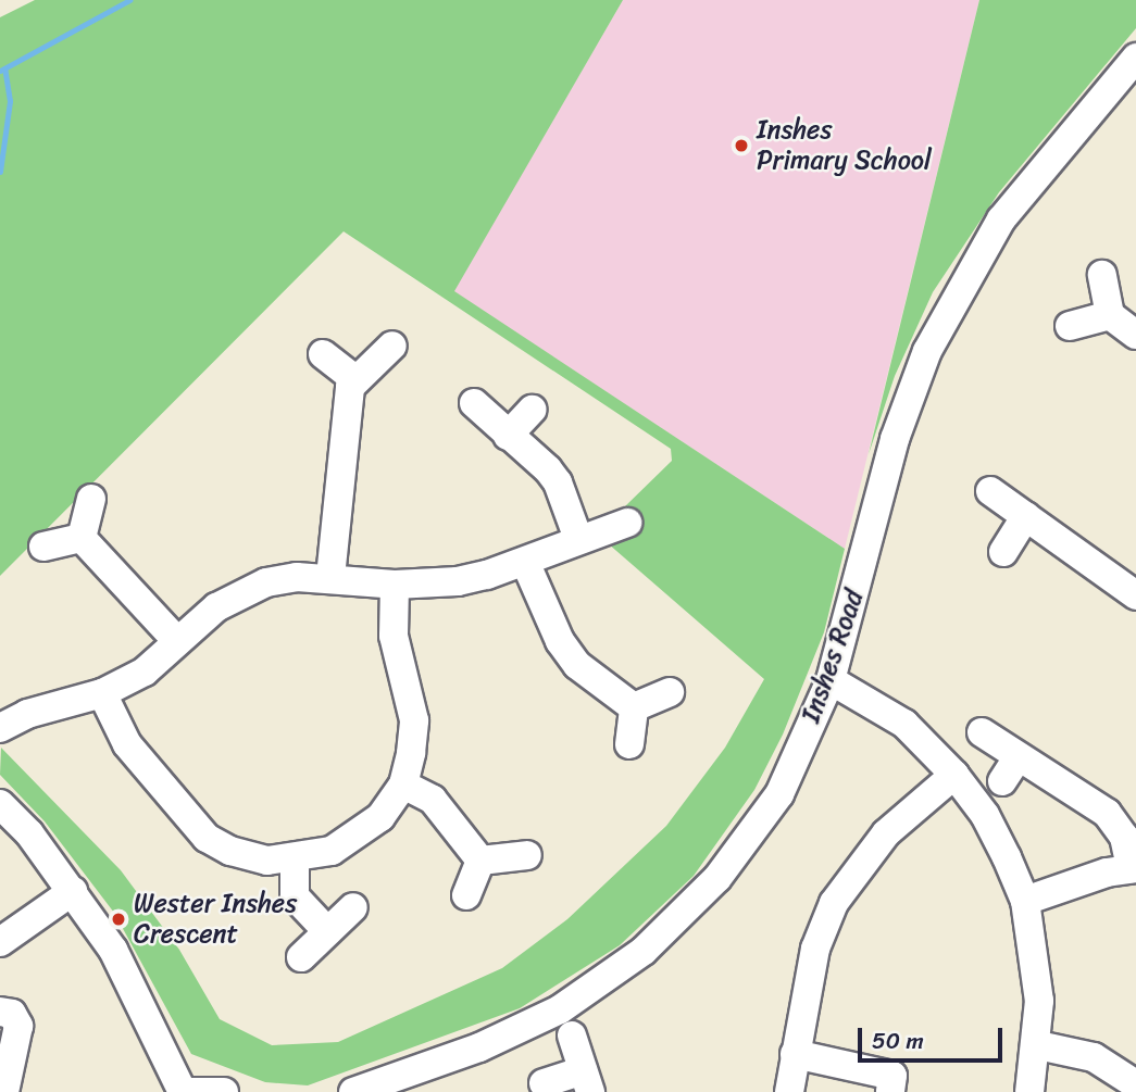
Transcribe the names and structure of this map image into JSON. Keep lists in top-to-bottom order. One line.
{"streets":{"street":["Inshes Road"]},"places":["Inshes Primary School","Wester Inshes Crescent"],"scale_bar":"50 m"}
